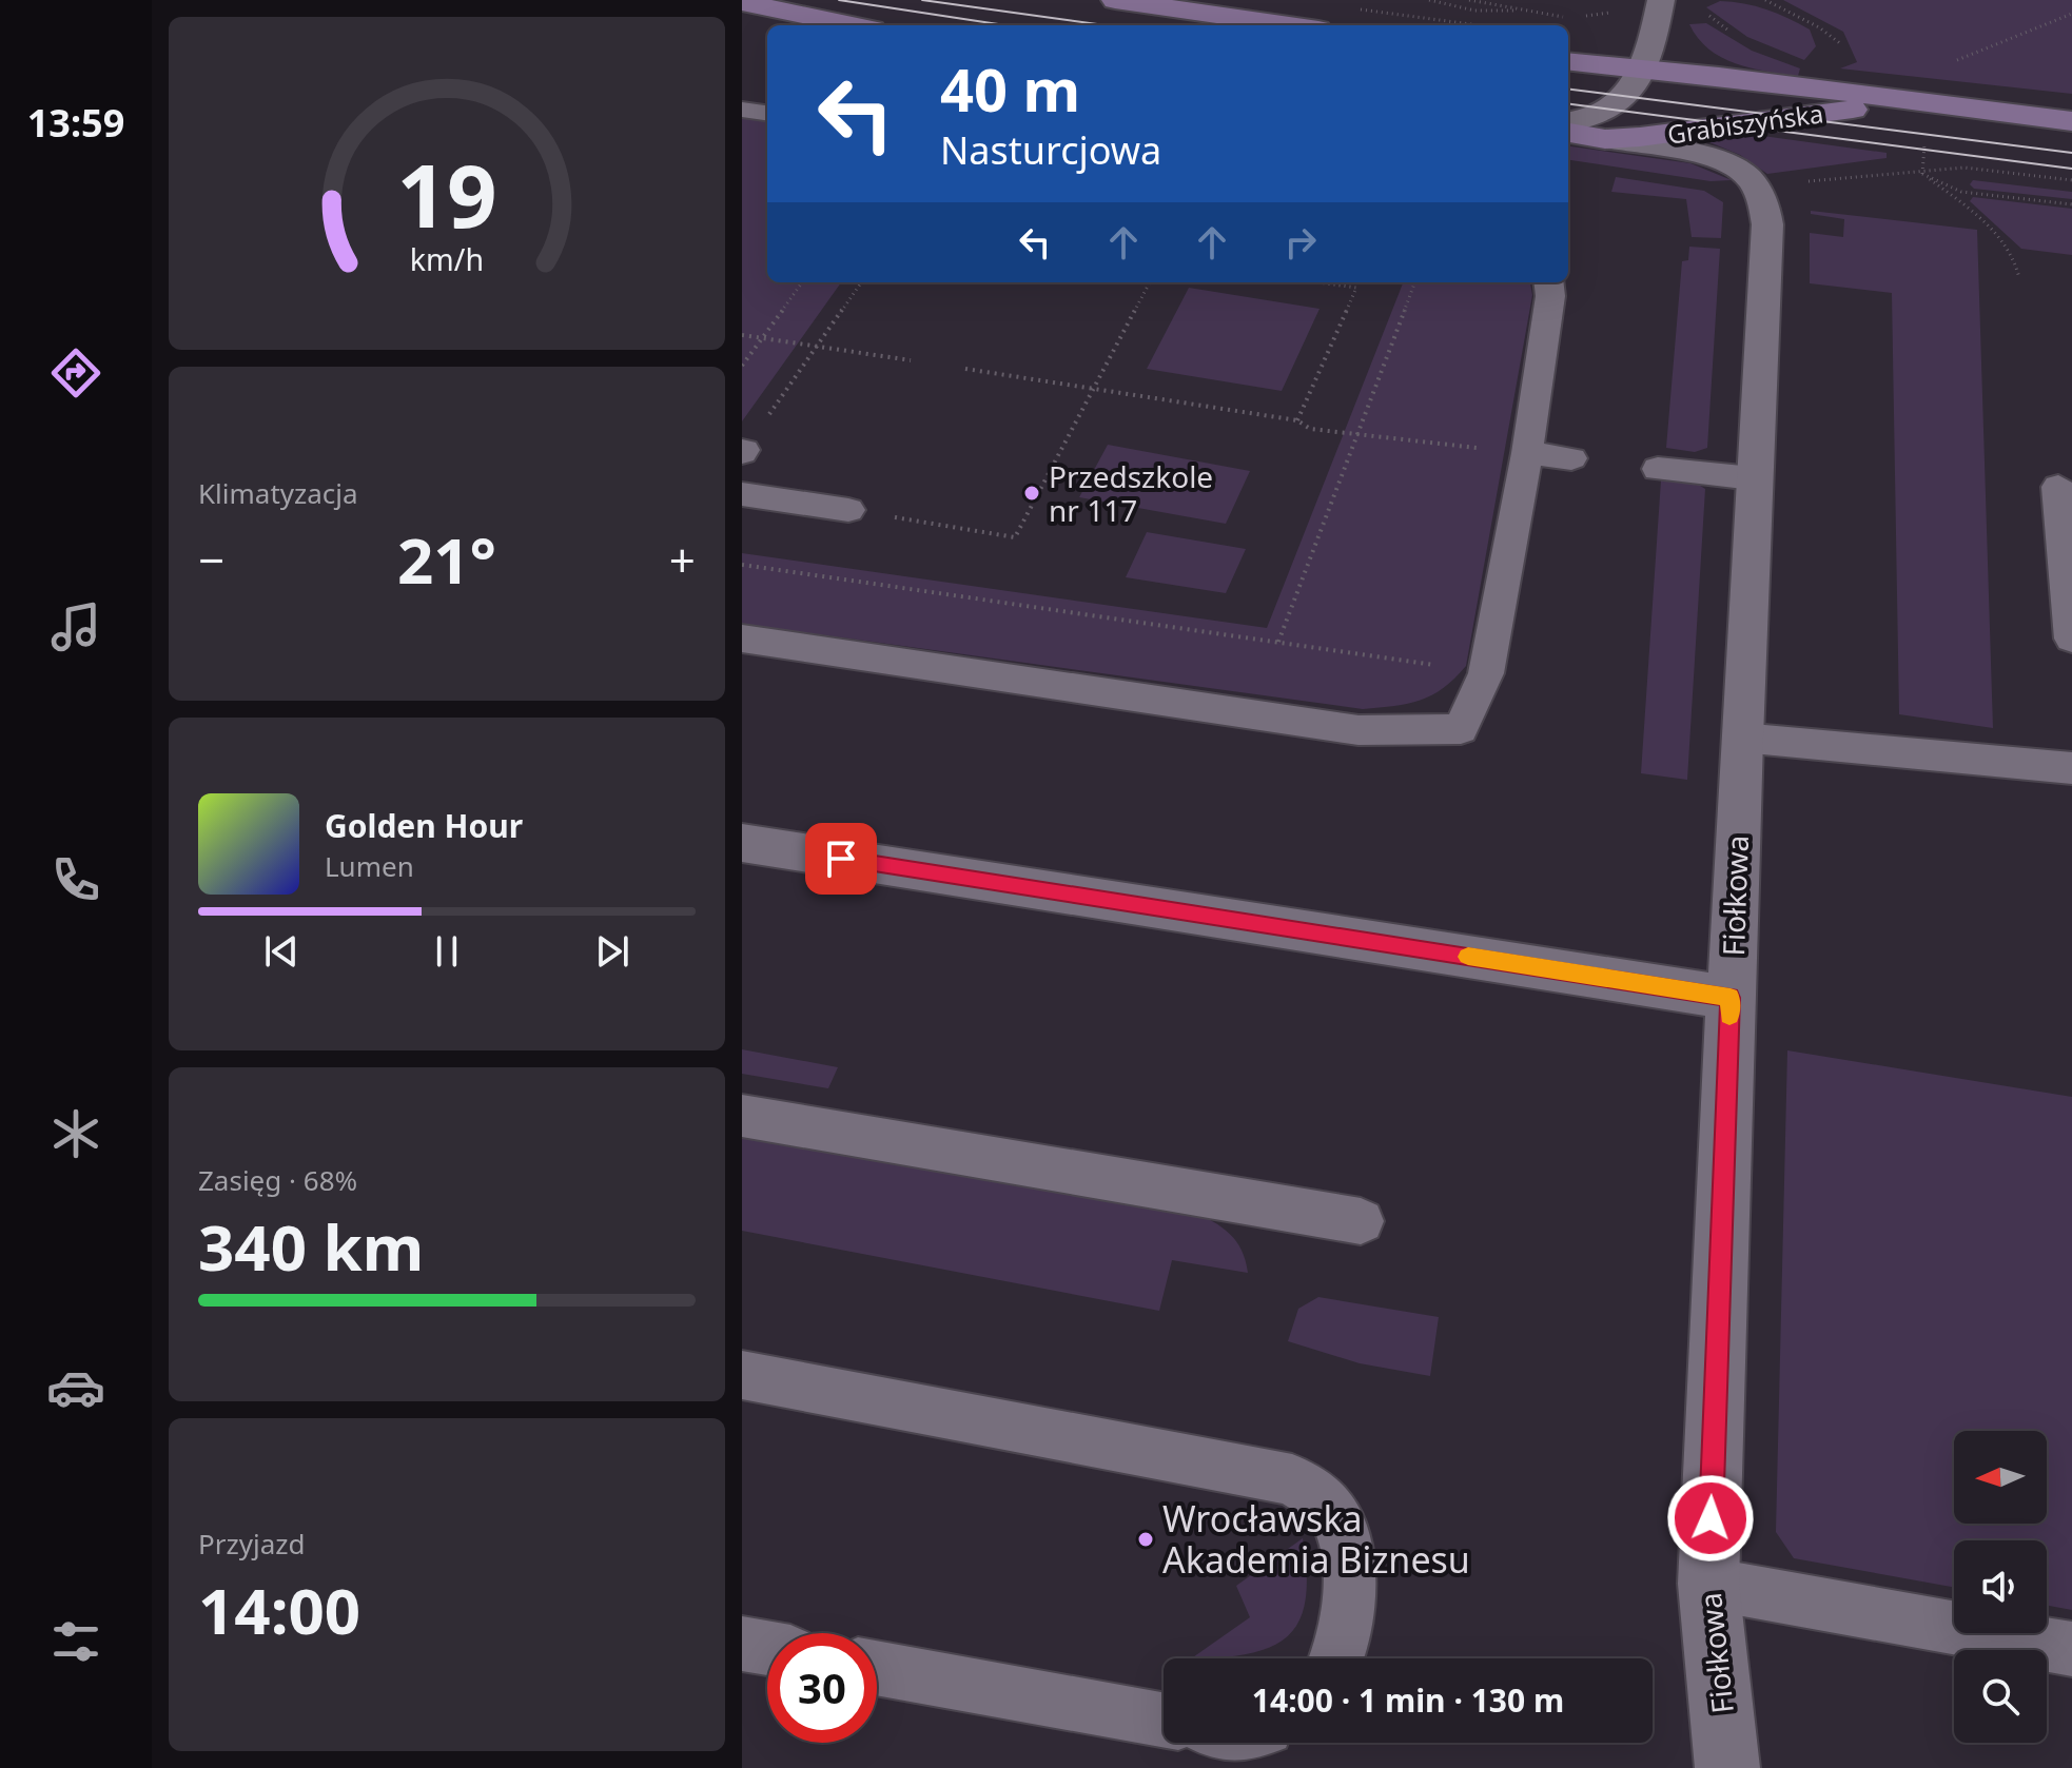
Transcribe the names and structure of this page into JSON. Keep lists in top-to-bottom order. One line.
{"streets":{"main road":["Grabiszyńska"],"street":["Fiołkowa"]},"crossings":[["Grabiszyńska","Fiołkowa"]],"places":["Przedszkole nr 117","Wrocławska Akademia Biznesu"],"north":"left","page":{"tabs":"13:59","turn":["40 m","Nasturcjowa"],"tile":["Klimatyzacja",["Zasięg · 68%","340 km"],["Przyjazd","14:00"]],"heat":["−","21°","+"],"song":["Golden Hour","Lumen"],"limit":"30","trip":"14:00 · 1 min · 130 m","gauge":["19","km/h"]}}
